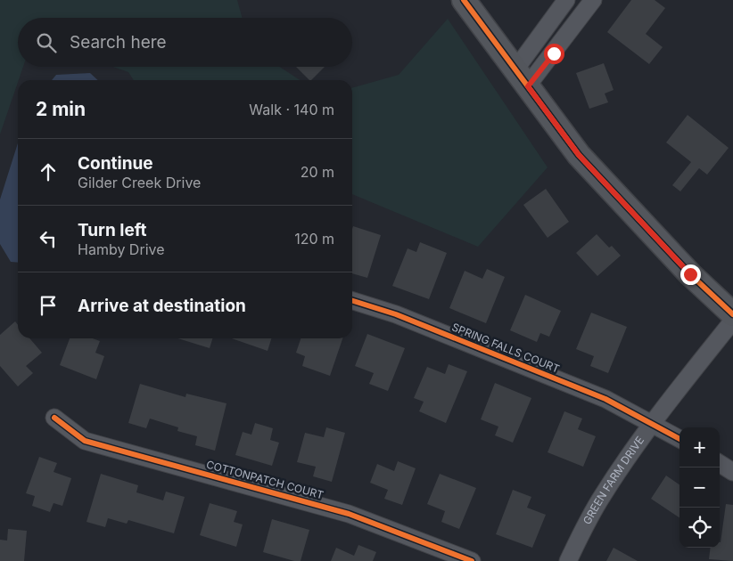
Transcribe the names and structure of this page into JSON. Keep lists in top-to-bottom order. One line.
{"streets":{"street":["SPRING FALLS COURT","COTTONPATCH COURT","GREEN FARM DRIVE"]},"crossings":[["SPRING FALLS COURT","GREEN FARM DRIVE"]],"page":{"search":"Search here","heading":["2 min","Walk · 140 m"],"list":[["Continue","Gilder Creek Drive","20 m"],["Turn left","Hamby Drive","120 m"],"Arrive at destination"],"map_buttons":["+","−"]}}
